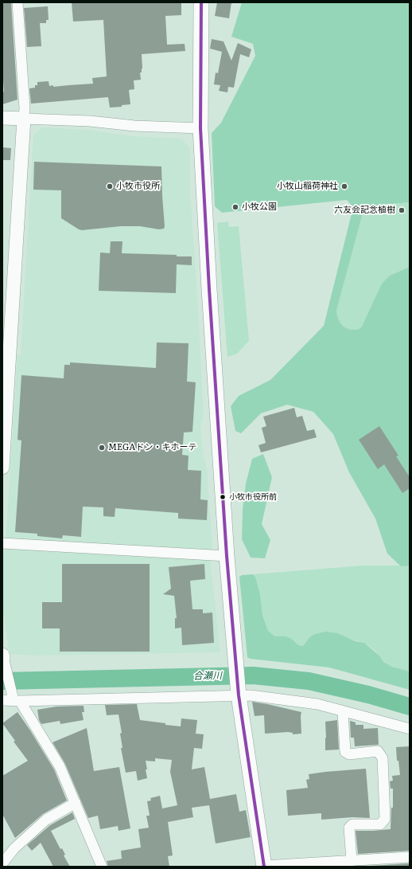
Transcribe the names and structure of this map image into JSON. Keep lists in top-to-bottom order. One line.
{"water":["合瀬川"],"places":["小牧市役所","小牧山稲荷神社","小牧公園","六友会記念植樹","MEGAドン・キホーテ","小牧市役所前"]}
